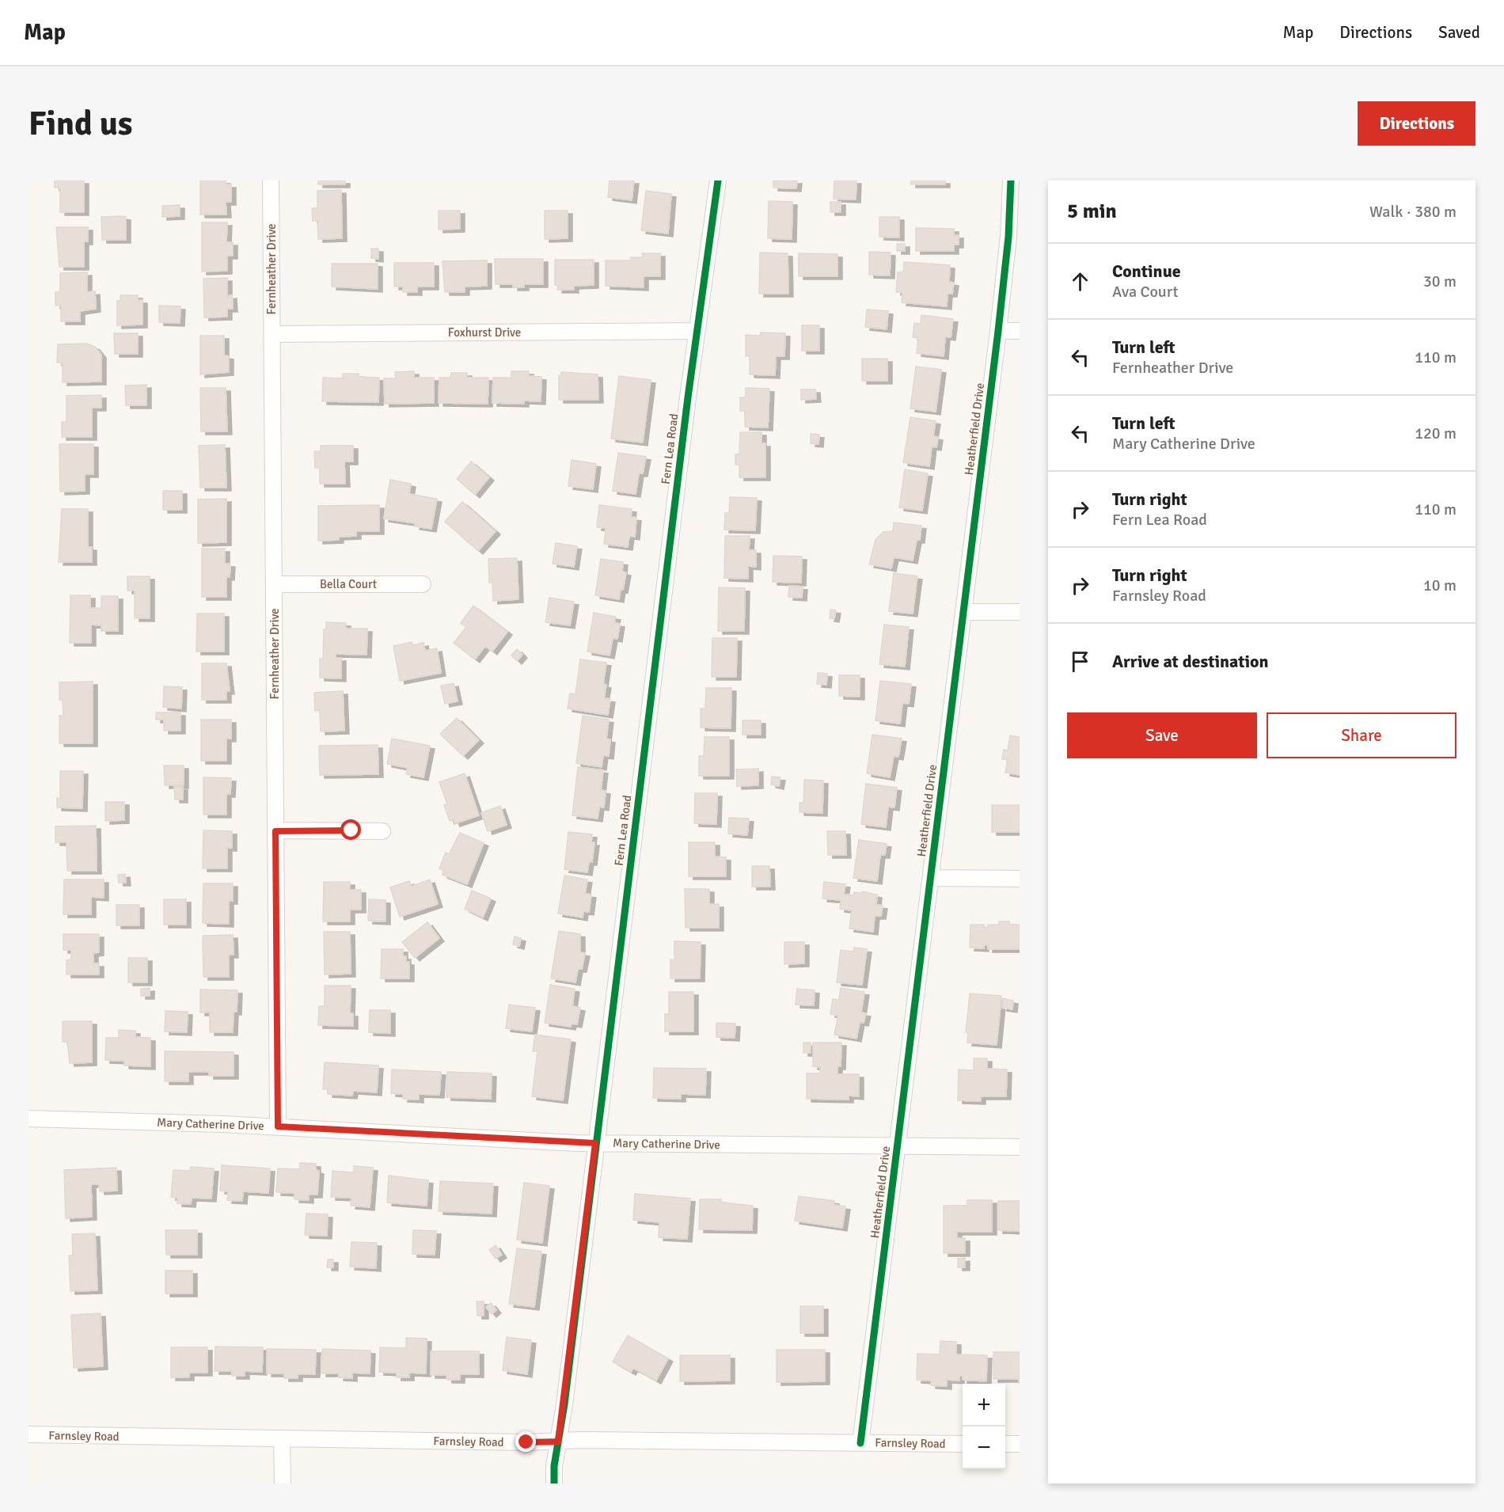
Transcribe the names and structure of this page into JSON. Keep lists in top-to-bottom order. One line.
{"streets":{"street":["Fernheather Drive","Foxhurst Drive","Heatherfield Drive","Fern Lea Road","Bella Court","Mary Catherine Drive","Farnsley Road"]},"crossings":[["Fernheather Drive","Foxhurst Drive"],["Fernheather Drive","Bella Court"],["Fernheather Drive","Mary Catherine Drive"],["Foxhurst Drive","Fern Lea Road"],["Heatherfield Drive","Mary Catherine Drive"],["Heatherfield Drive","Farnsley Road"],["Fern Lea Road","Mary Catherine Drive"],["Fern Lea Road","Farnsley Road"]],"page":{"header":"Map","nav":["Map","Directions","Saved"],"buttons":["Directions",["Save","Share"]],"title":"Find us","heading":["5 min","Walk · 380 m"],"list":[["Continue","Ava Court","30 m"],["Turn left","Fernheather Drive","110 m"],["Turn left","Mary Catherine Drive","120 m"],["Turn right","Fern Lea Road","110 m"],["Turn right","Farnsley Road","10 m"],"Arrive at destination"],"map_buttons":["+","−"]}}
